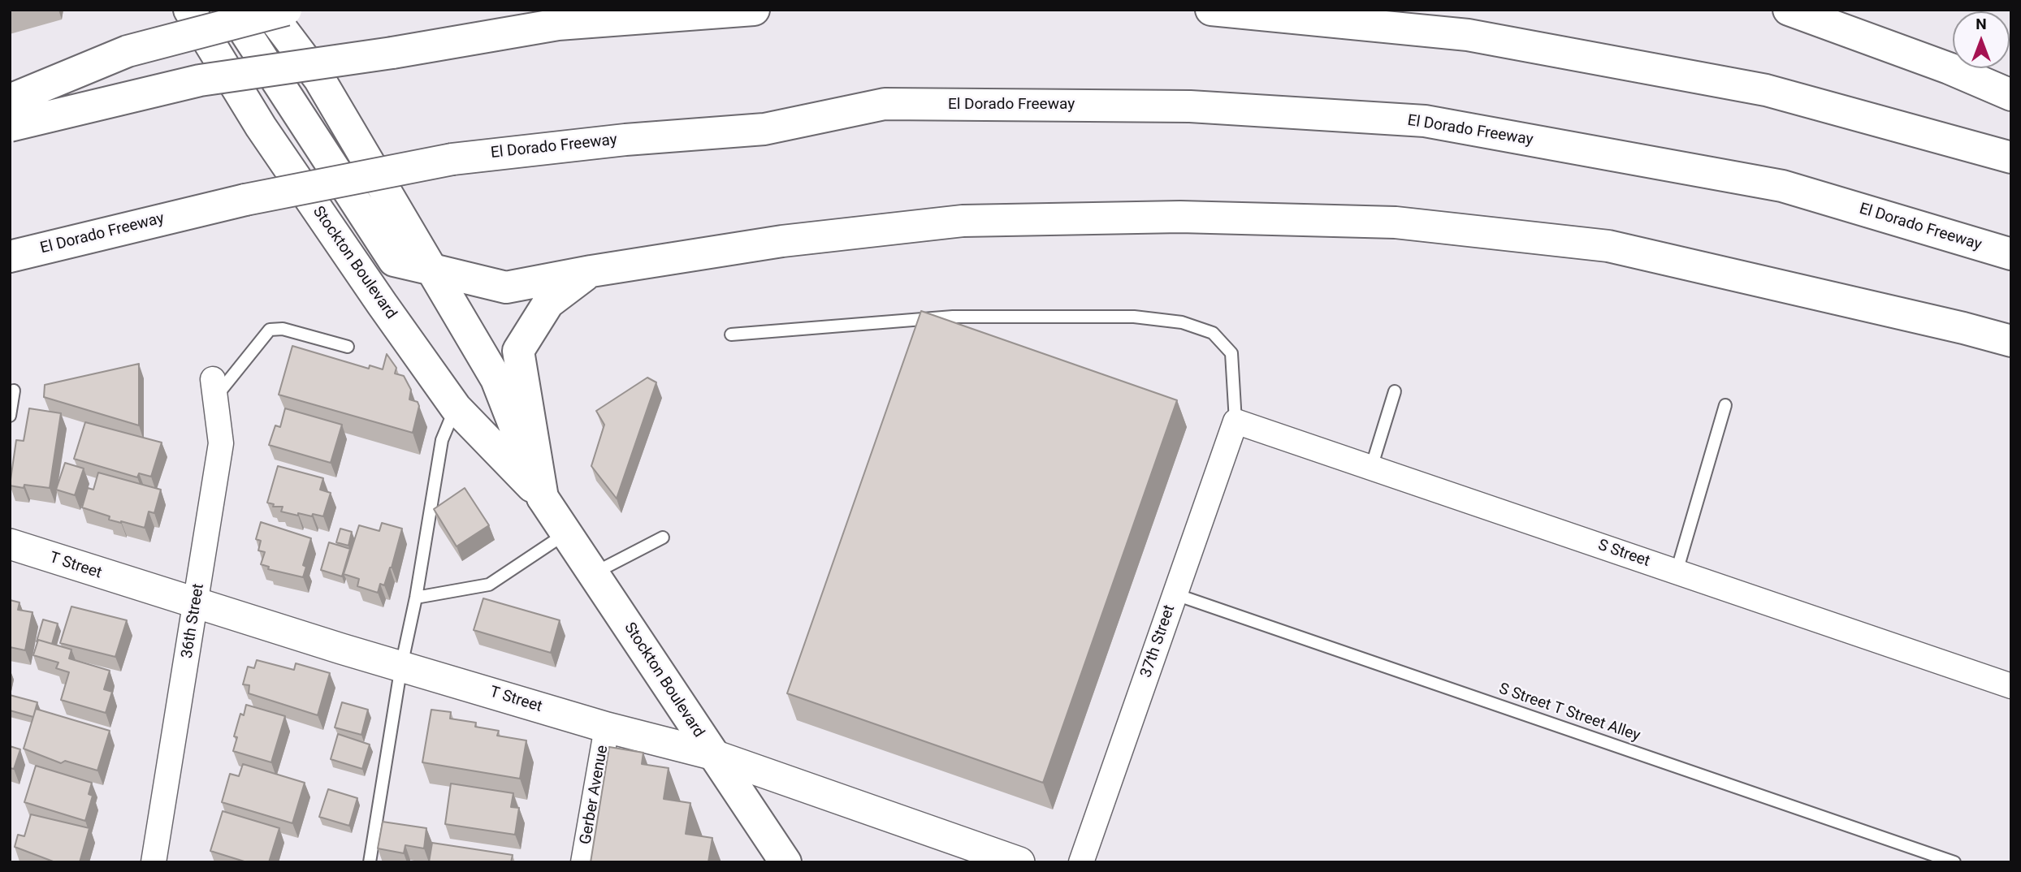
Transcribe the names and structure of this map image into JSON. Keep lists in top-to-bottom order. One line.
{"streets":{"main road":["El Dorado Freeway","Stockton Boulevard"],"street":["S Street","T Street","36th Street","37th Street","Gerber Avenue"],"lane":["S Street T Street Alley"]},"crossings":[["Stockton Boulevard","T Street"],["S Street","37th Street"],["T Street","36th Street"],["T Street","Gerber Avenue"],["37th Street","S Street T Street Alley"]],"north":"top"}
